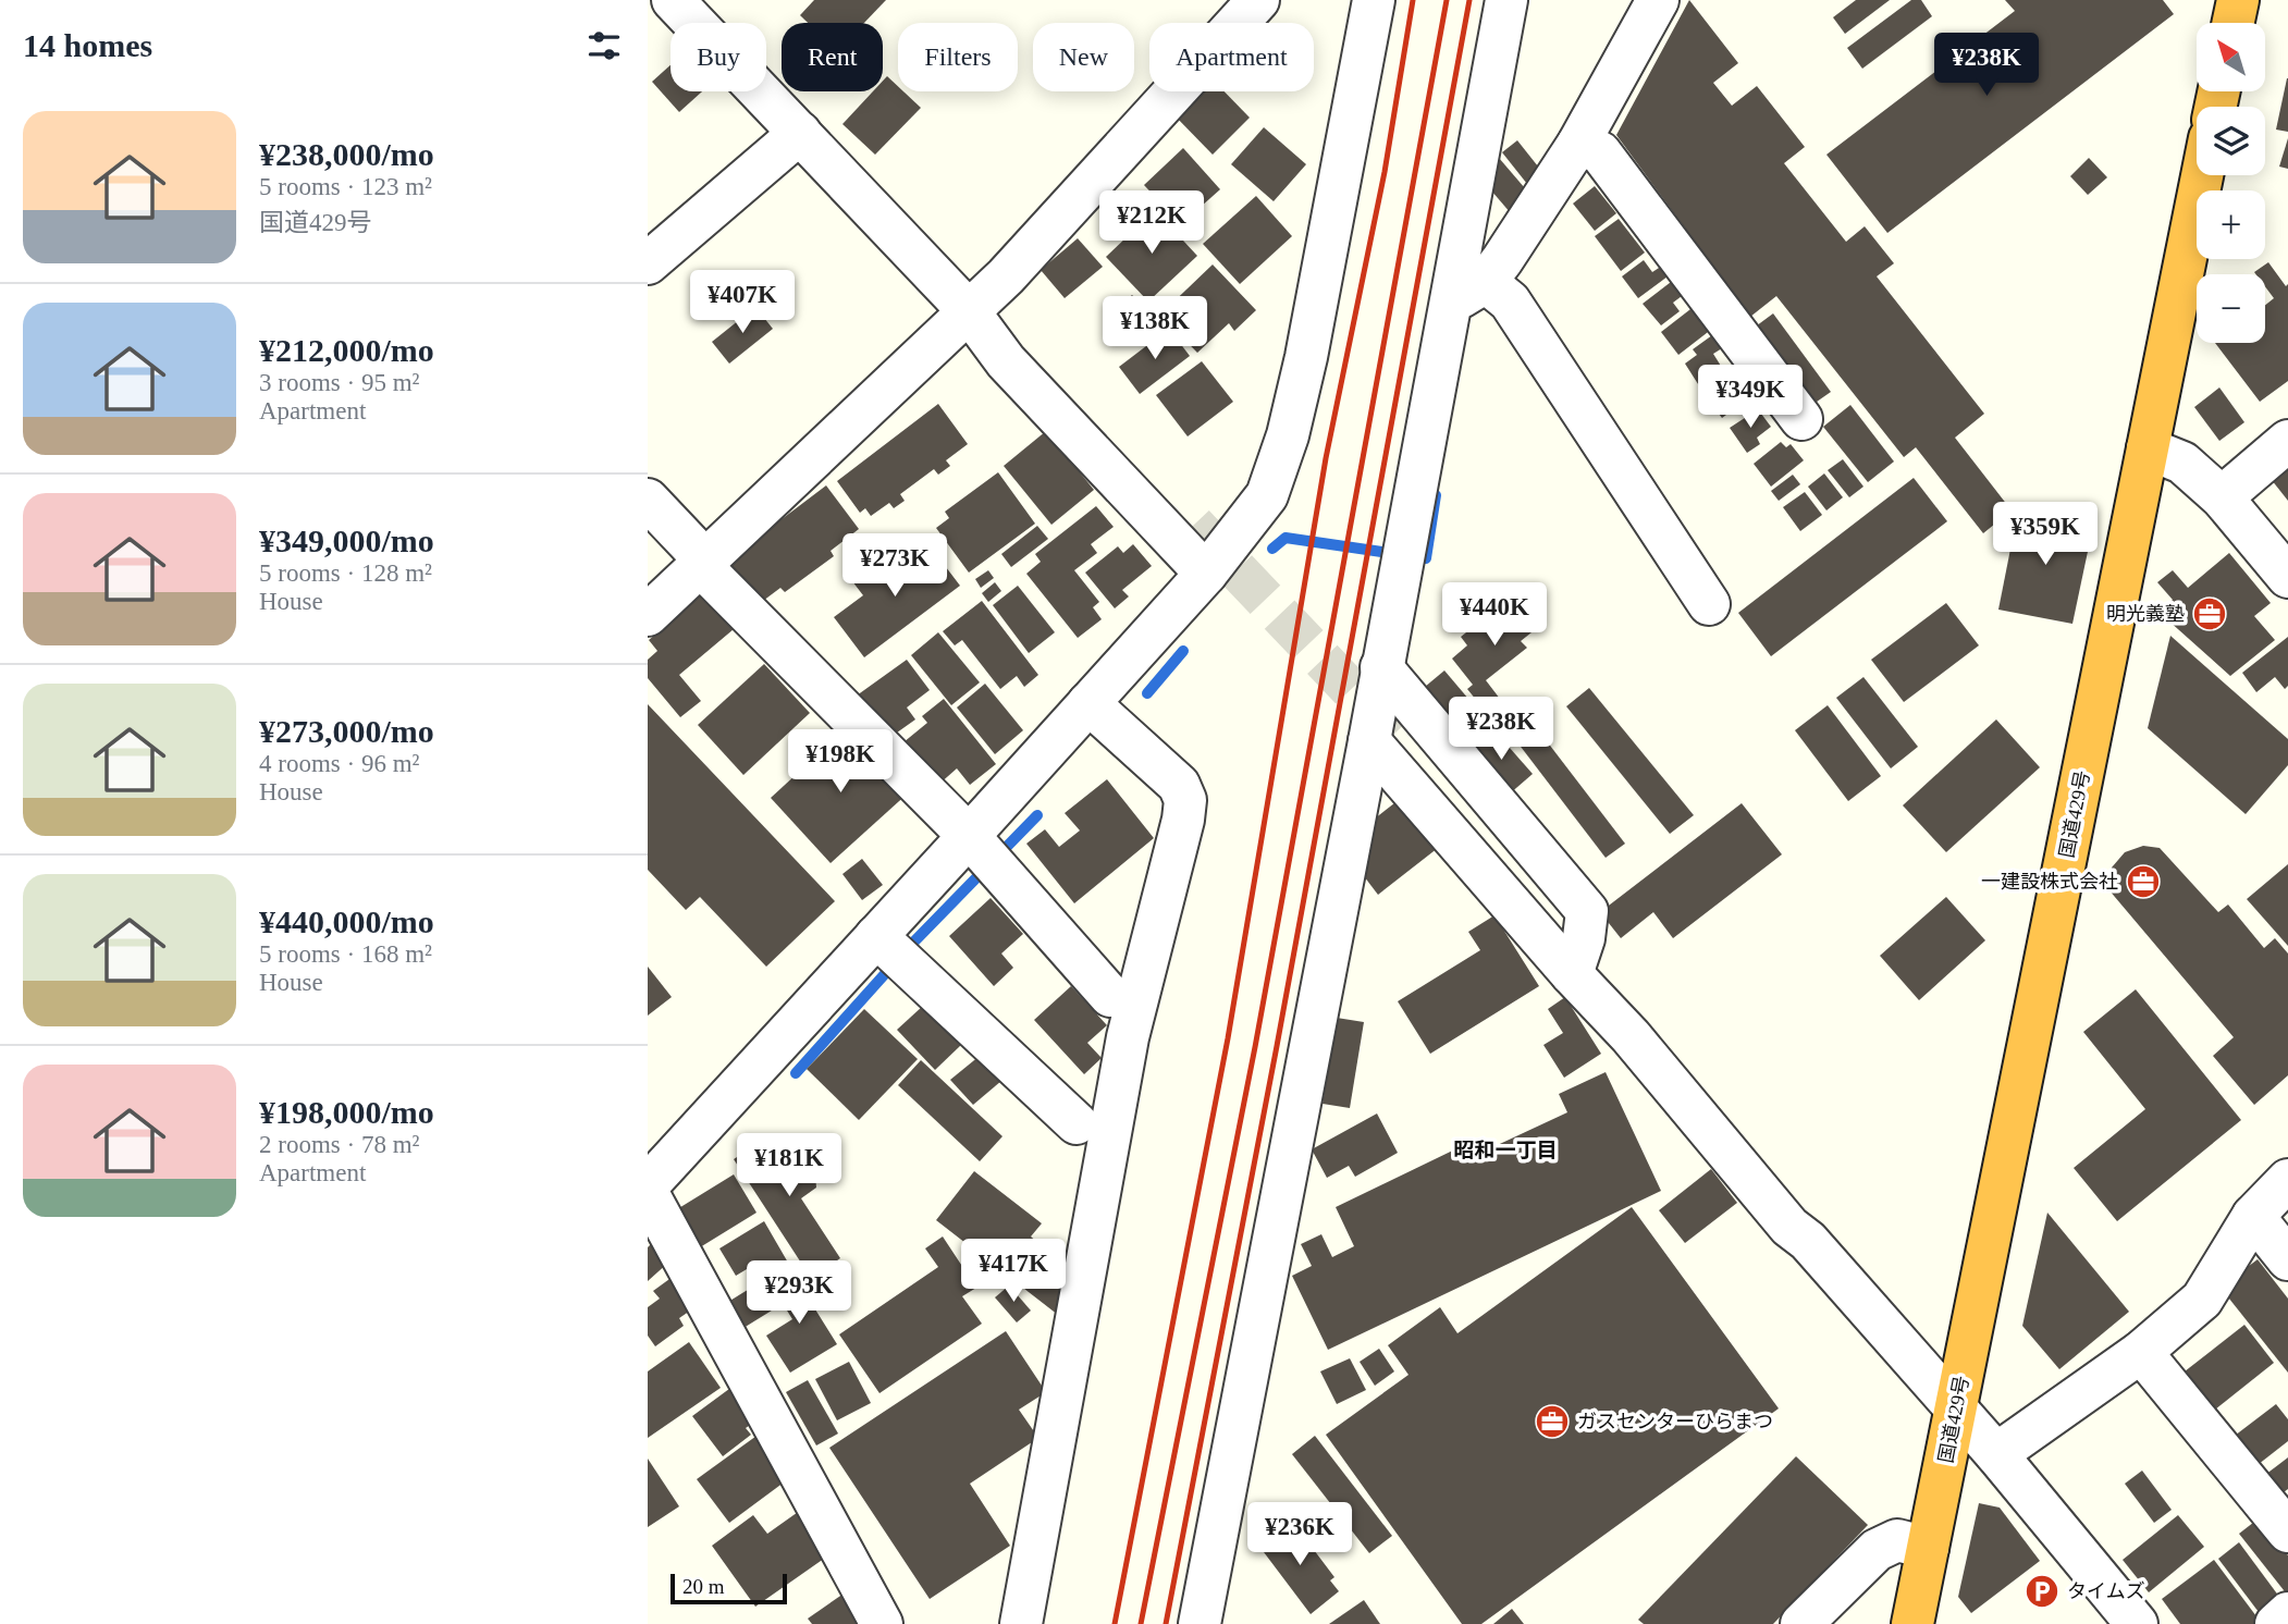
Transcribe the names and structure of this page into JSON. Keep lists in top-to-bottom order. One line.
{"streets":{"highway":["国道429号"]},"districts":["昭和一丁目"],"places":{"office":["明光義塾","一建設株式会社","ガスセンターひらまつ"],"parking":["タイムズ"]},"scale_bar":"20 m","north":"top left","page":{"heading":"14 homes","map_buttons":["+","−"],"chip":["Buy","Rent","Filters","New","Apartment"],"price":["¥238K","¥212K","¥407K","¥138K","¥349K","¥359K","¥273K","¥440K","¥238K","¥198K","¥181K","¥417K","¥293K","¥236K"],"list":[{"name":"¥238,000/mo","note":"5 rooms · 123 m² · 国道429号"},{"name":"¥212,000/mo","note":"3 rooms · 95 m² · Apartment"},{"name":"¥349,000/mo","note":"5 rooms · 128 m² · House"},{"name":"¥273,000/mo","note":"4 rooms · 96 m² · House"},{"name":"¥440,000/mo","note":"5 rooms · 168 m² · House"},{"name":"¥198,000/mo","note":"2 rooms · 78 m² · Apartment"}],"scale":"20 m"}}
